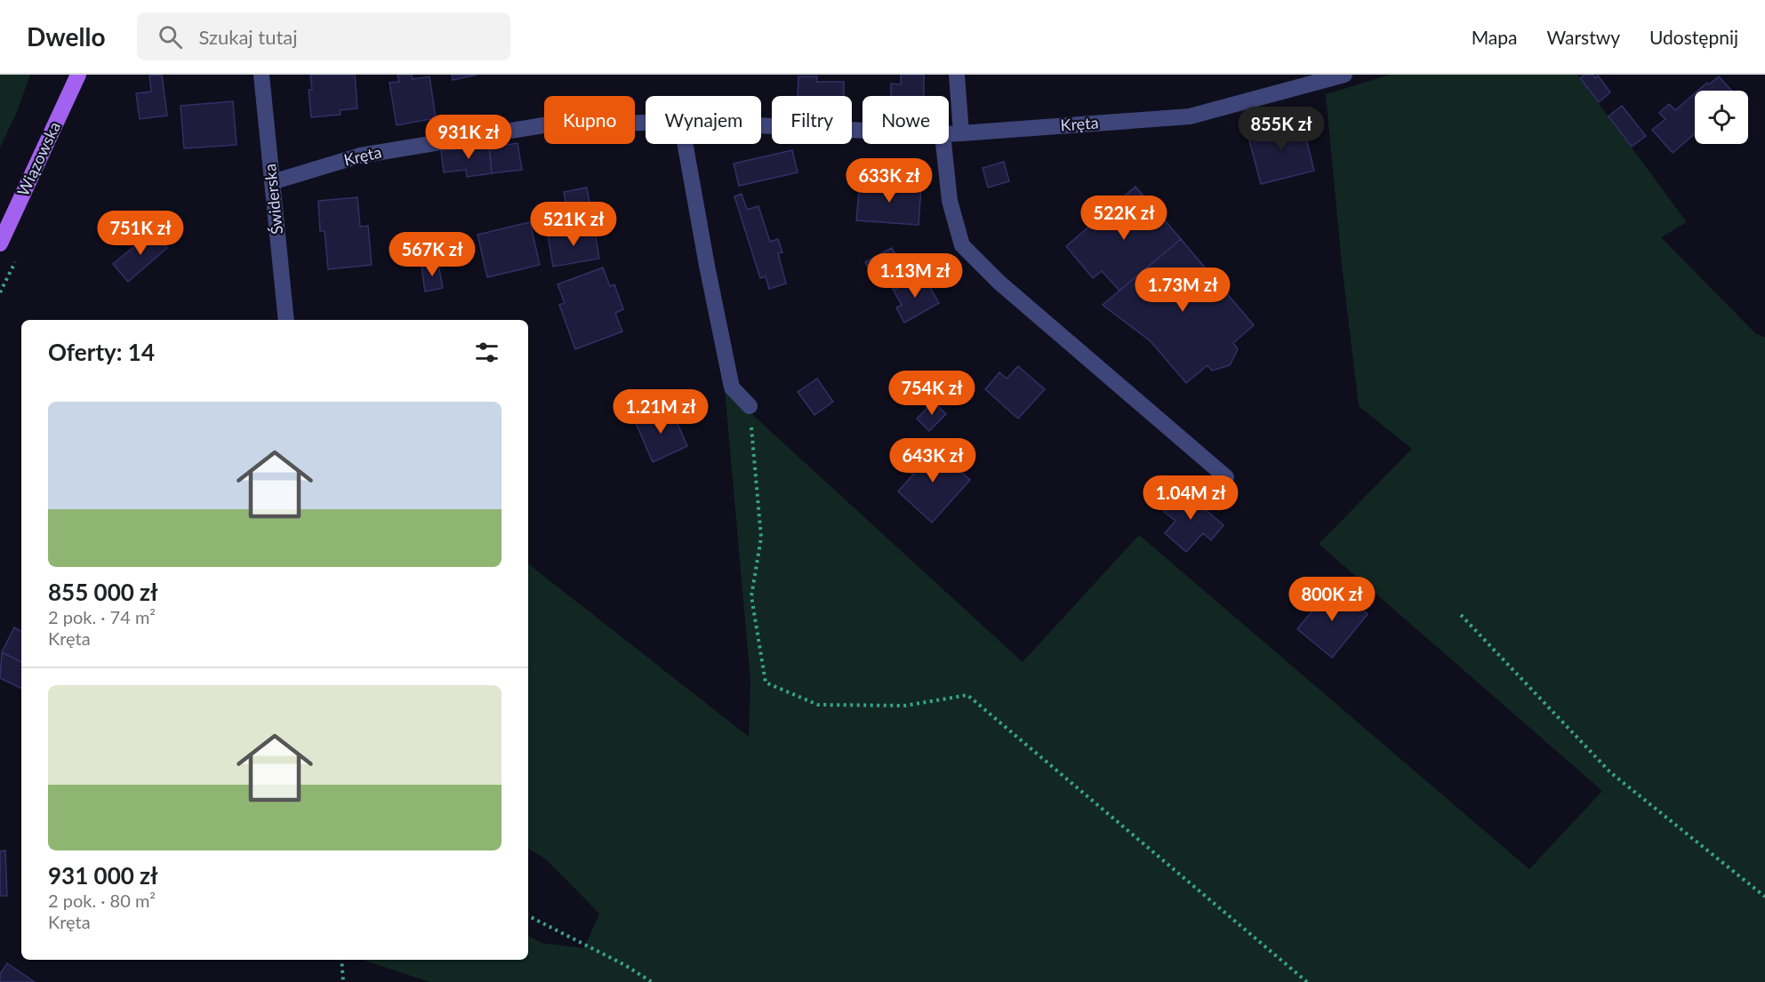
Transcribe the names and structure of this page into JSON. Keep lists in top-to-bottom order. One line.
{"streets":{"main road":["Wiązowska"],"street":["Kręta","Świderska"]},"crossings":[["Kręta","Świderska"]],"page":{"header":"Dwello","search":"Szukaj tutaj","nav":["Mapa","Warstwy","Udostępnij"],"chip":["Kupno","Wynajem","Filtry","Nowe"],"price":["855K zł","931K zł","633K zł","522K zł","521K zł","751K zł","567K zł","1.13M zł","1.73M zł","754K zł","1.21M zł","643K zł","1.04M zł","800K zł"],"heading":"Oferty: 14","list":[{"name":"855 000 zł","note":"2 pok. · 74 m² · Kręta"},{"name":"931 000 zł","note":"2 pok. · 80 m² · Kręta"}]}}
